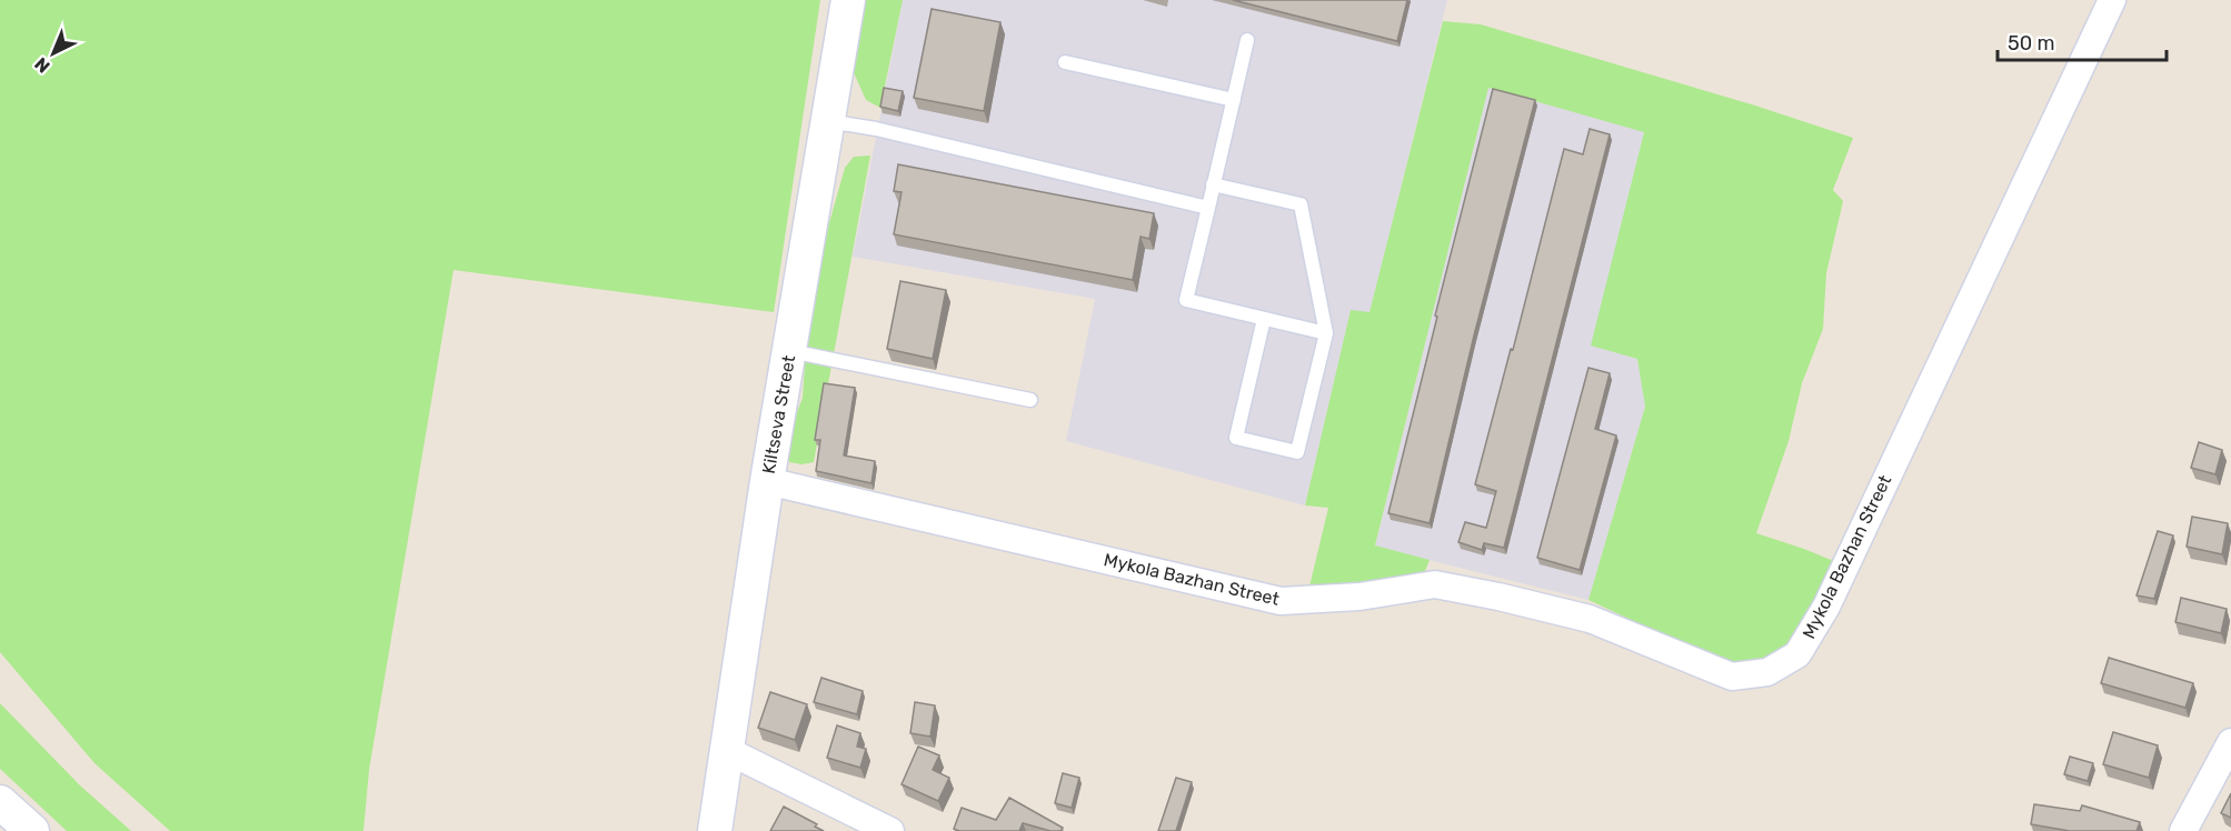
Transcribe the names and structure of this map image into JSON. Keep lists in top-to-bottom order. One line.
{"streets":{"street":["Kiltseva Street","Mykola Bazhan Street"]},"crossings":[["Kiltseva Street","Mykola Bazhan Street"]],"scale_bar":"50 m","north":"bottom left"}
